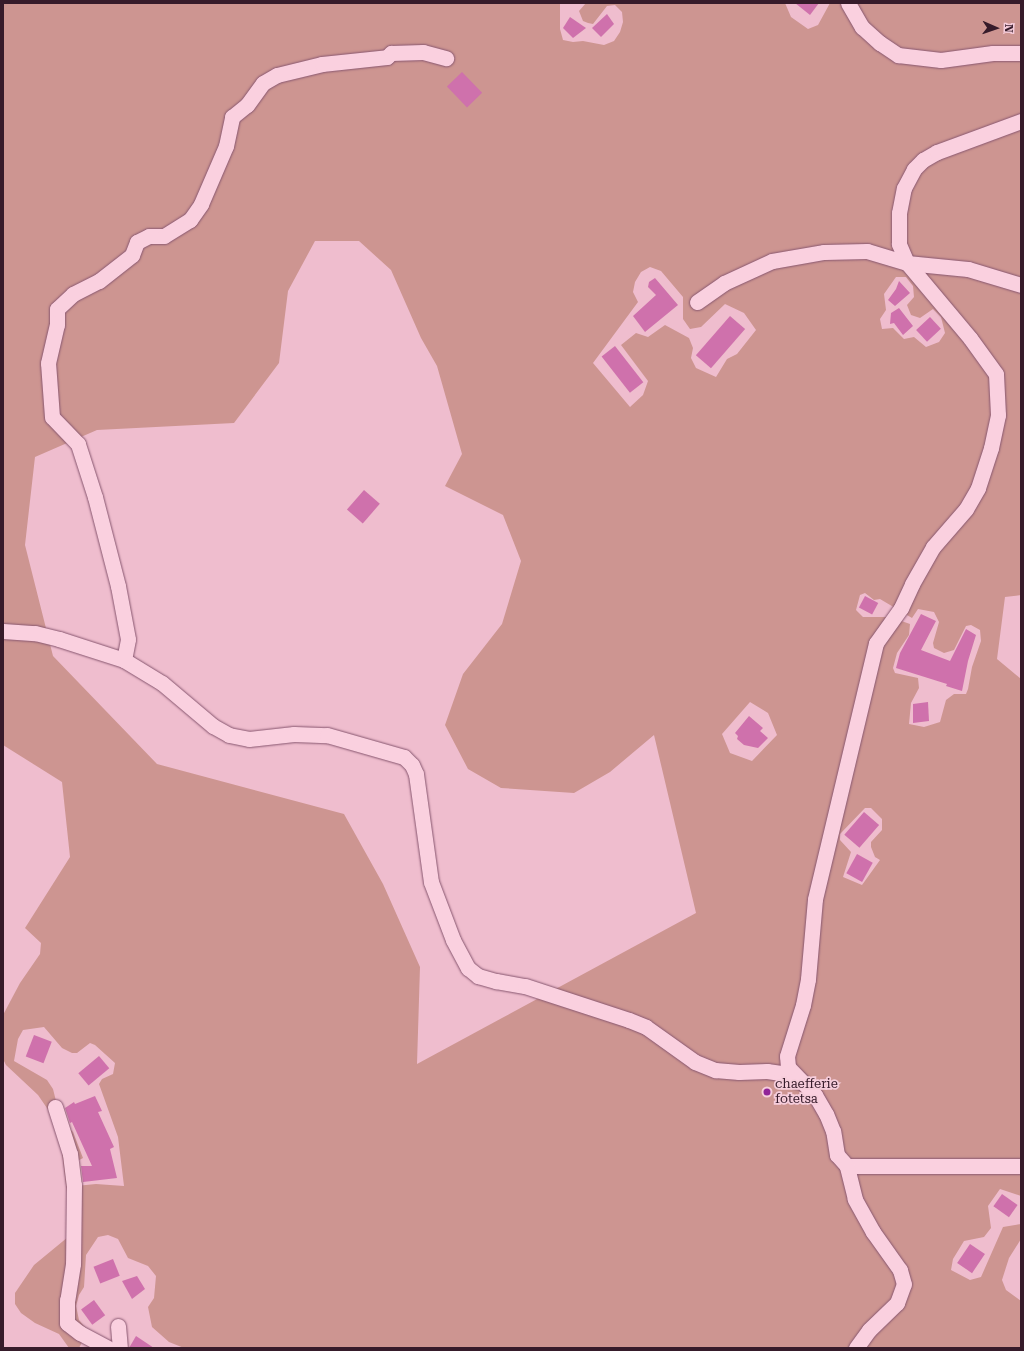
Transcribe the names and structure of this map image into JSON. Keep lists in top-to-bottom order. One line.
{"places":["chaefferie fotetsa"],"north":"right"}
